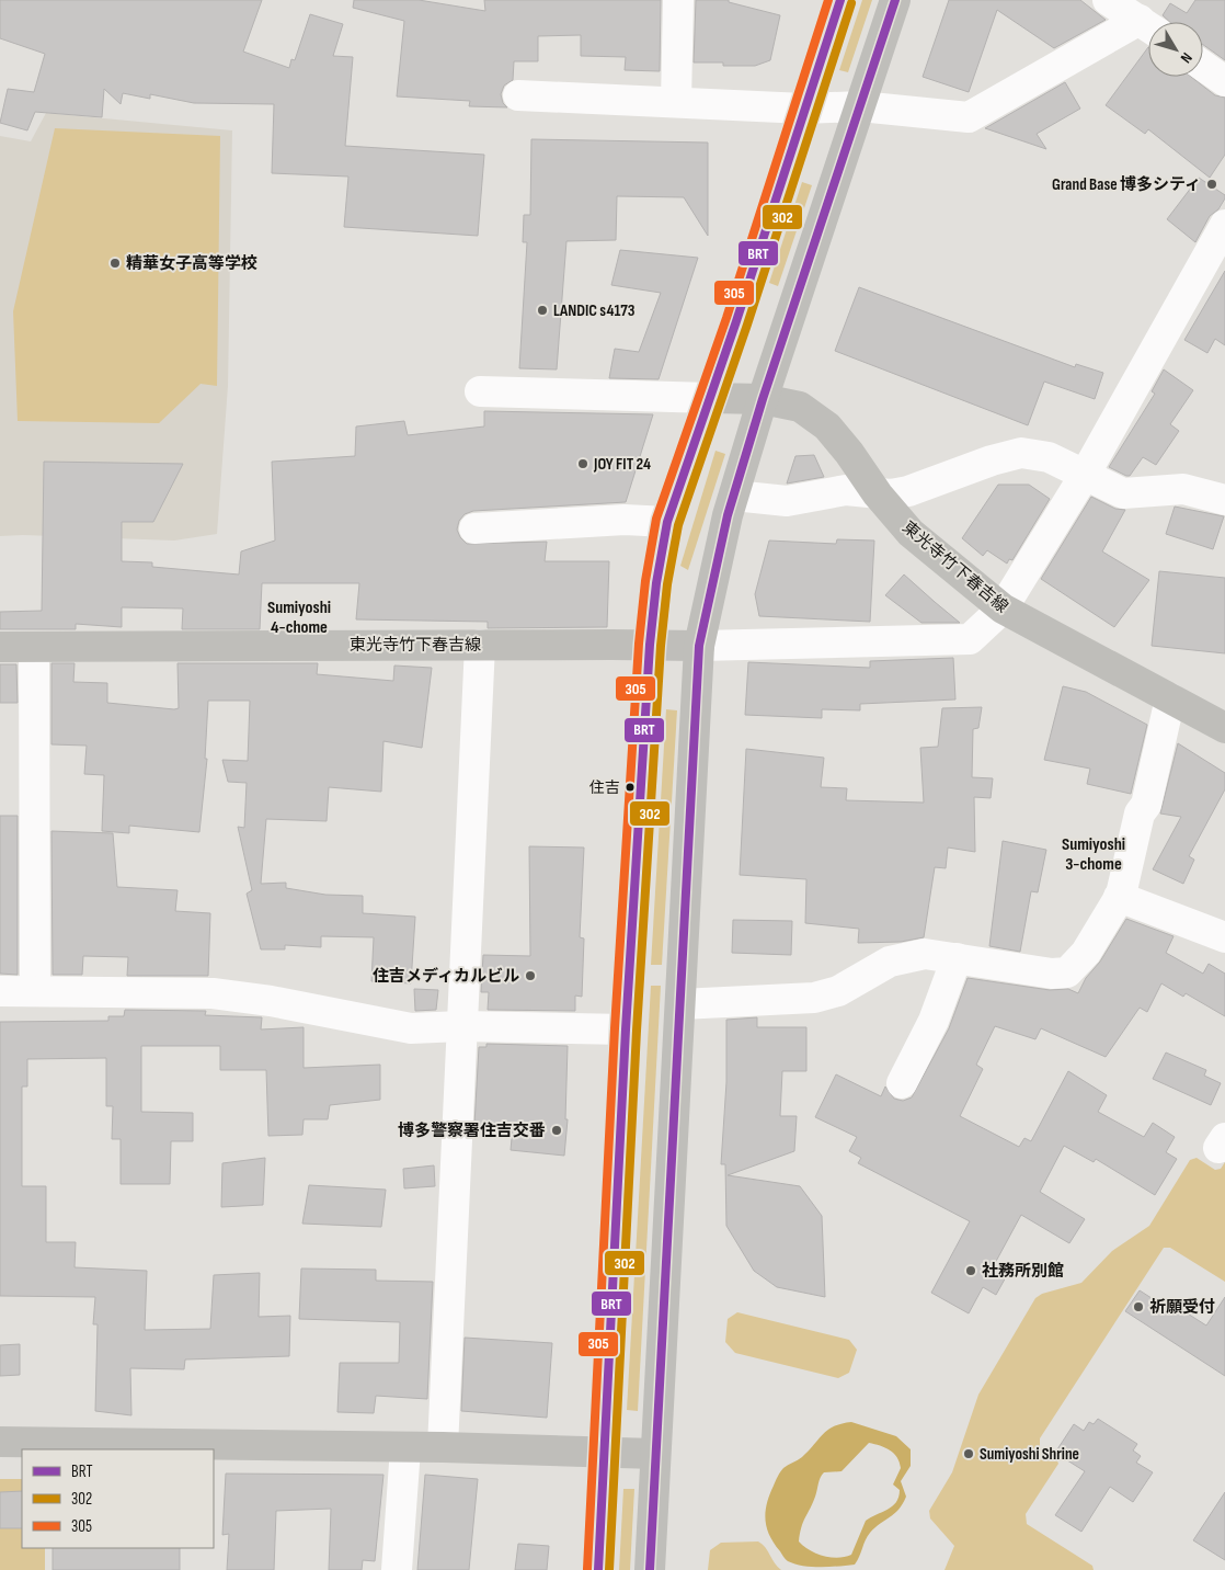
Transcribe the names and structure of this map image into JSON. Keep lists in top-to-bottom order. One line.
{"streets":{"street":["東光寺竹下春吉線"]},"districts":["Sumiyoshi 4-chome","Sumiyoshi 3-chome"],"places":["Grand Base 博多シティ","精華女子高等学校","LANDIC s4173","JOY FIT 24","住吉","住吉メディカルビル","博多警察署住吉交番","社務所別館","祈願受付","Sumiyoshi Shrine"],"lines":["transit line BRT","transit line 305","transit line 302"],"legend":["BRT","302","305"],"north":"bottom right"}
